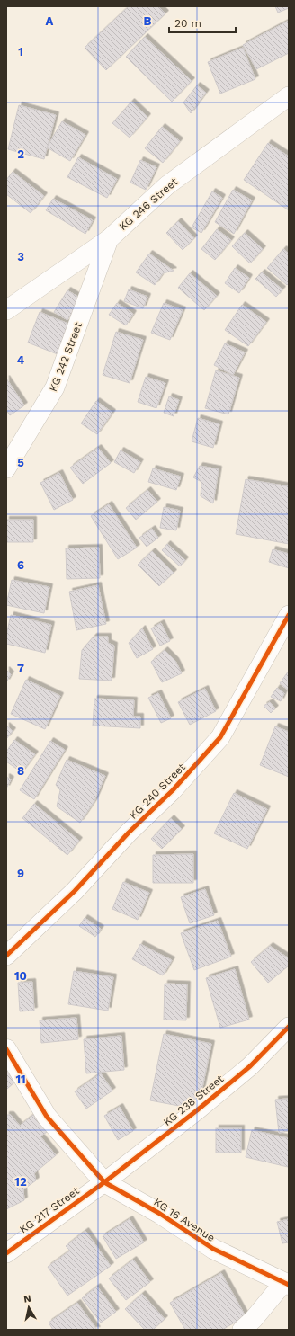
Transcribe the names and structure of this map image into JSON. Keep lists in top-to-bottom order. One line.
{"streets":{"street":["KG 246 Street","KG 242 Street","KG 240 Street","KG 238 Street","KG 217 Street","KG 16 Avenue"]},"crossings":[["KG 246 Street","KG 242 Street"],["KG 238 Street","KG 217 Street"],["KG 238 Street","KG 16 Avenue"],["KG 217 Street","KG 16 Avenue"]],"scale_bar":"20 m","north":"top","grid":{"columns":["A","B"],"rows":["1","2","3","4","5","6","7","8","9","10","11","12"]}}
